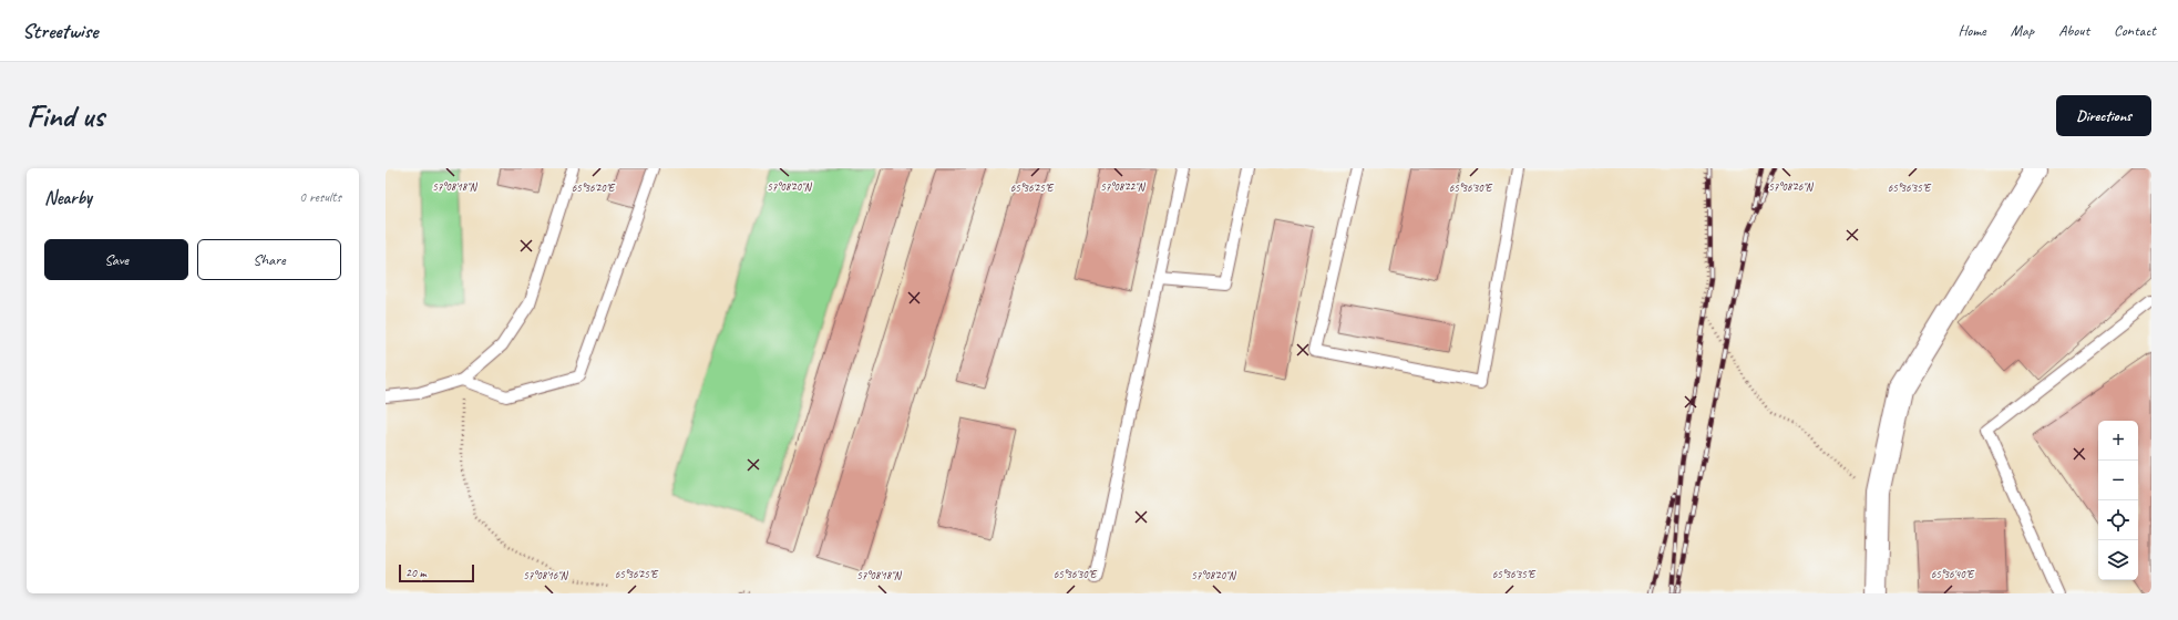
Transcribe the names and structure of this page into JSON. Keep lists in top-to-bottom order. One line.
{"scale_bar":"20 m","page":{"header":"Streetwise","nav":["Home","Map","About","Contact"],"buttons":["Directions",["Save","Share"]],"title":"Find us","heading":["Nearby","0 results"],"map_buttons":["+","−"],"scale":"20 m"},"coordinates":["57°08'18\"N","57°08'20\"N","57°08'22\"N","57°08'26\"N","65°36'20\"E","65°36'25\"E","65°36'30\"E","65°36'35\"E","65°36'40\"E","57°08'16\"N"]}
